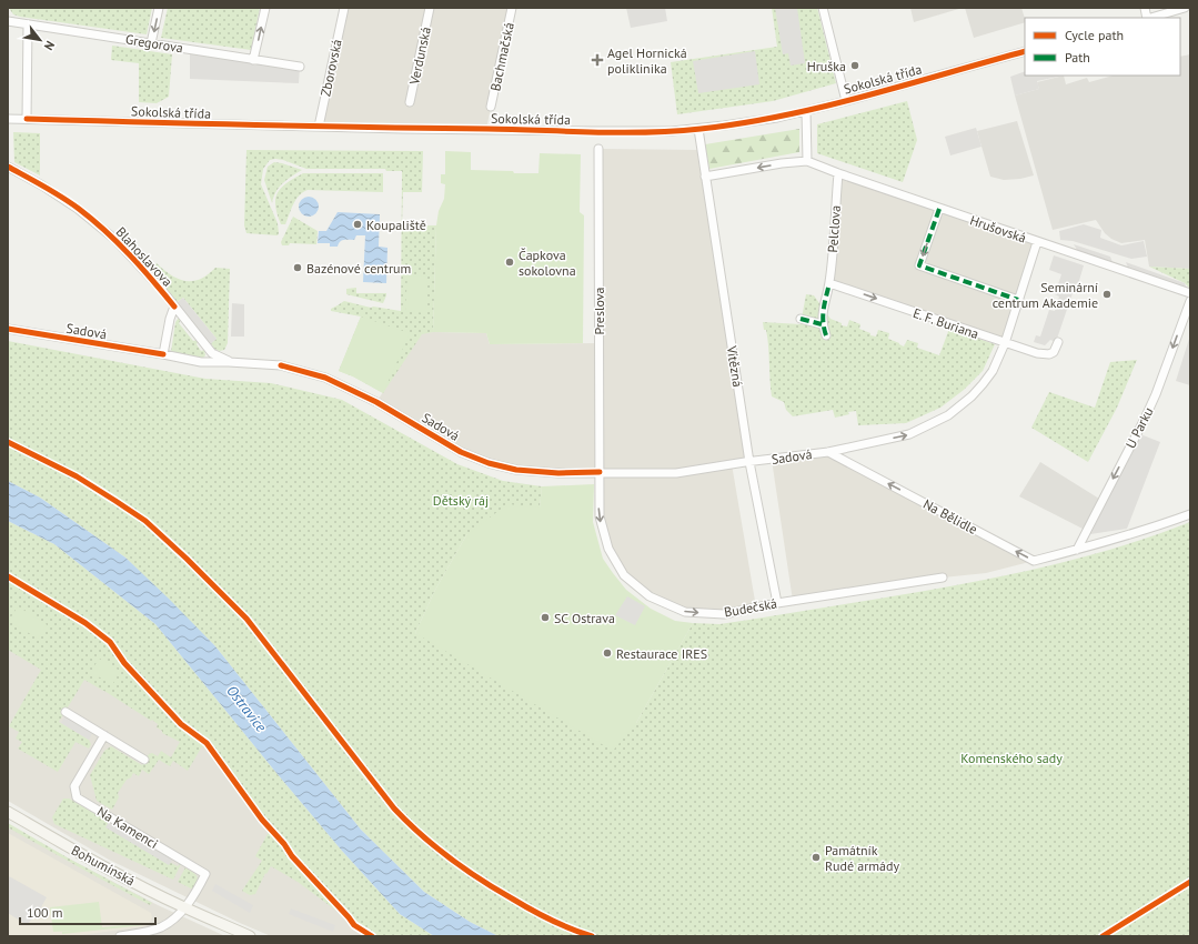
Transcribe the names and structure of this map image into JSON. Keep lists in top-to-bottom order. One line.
{"streets":{"main road":["Bohumínská"],"street":["Gregorova","Verdunská","Bachmačská","Zborovská","Sokolská třída","Pelclova","Hrušovská","Blahoslavova","Preslova","E. F. Buriana","Sadová","Vítězná","U Parku","Na Bělidle","Budečská","Na Kamenci"]},"crossings":[["Zborovská","Sokolská třída"],["Sokolská třída","Vítězná"],["Pelclova","Hrušovská"],["Pelclova","E. F. Buriana"],["Hrušovská","Sadová"],["Blahoslavova","Sadová"],["Preslova","Sadová"],["Preslova","Budečská"],["E. F. Buriana","Sadová"],["Sadová","Vítězná"],["Sadová","Na Bělidle"],["Sadová","Budečská"],["Vítězná","Budečská"],["U Parku","Na Bělidle"],["Na Kamenci","Bohumínská"]],"one_way":["E. F. Buriana","U Parku","Na Bělidle","Budečská"],"water":["Ostravice"],"parks":["Dětský ráj","Komenského sady"],"places":{"health":["Agel Hornická poliklinika"],"other":["Hruška","Koupaliště","Čapkova sokolovna","Bazénové centrum","Seminární centrum Akademie","SC Ostrava","Restaurace IRES","Památník Rudé armády"]},"legend":["Cycle path","Path"],"scale_bar":"100 m","north":"bottom right"}
